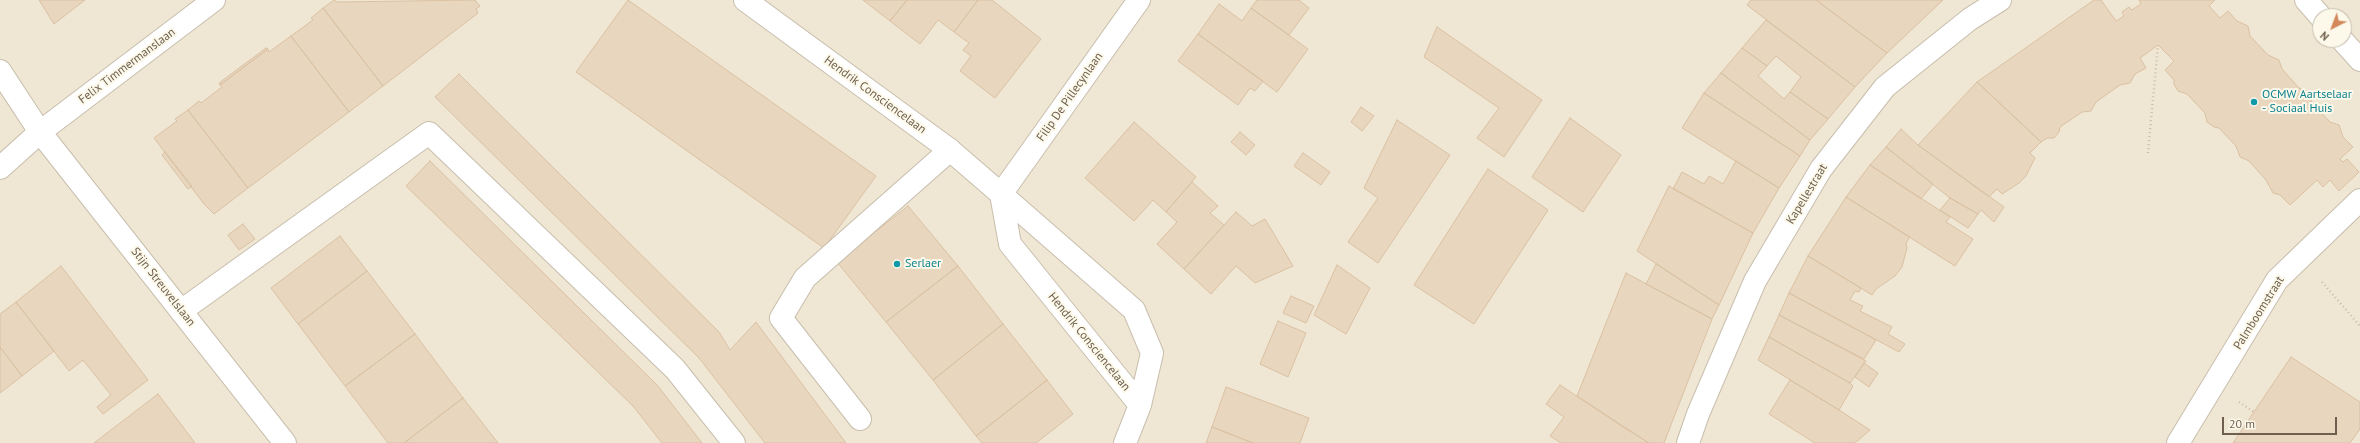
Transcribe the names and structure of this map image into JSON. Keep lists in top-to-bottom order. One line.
{"streets":{"street":["Felix Timmermanslaan","Hendrik Consciencelaan","Filip De Pillecynlaan","Kapellestraat","Stijn Streuvelslaan","Palmboomstraat"]},"crossings":[["Felix Timmermanslaan","Stijn Streuvelslaan"],["Hendrik Consciencelaan","Filip De Pillecynlaan"]],"places":["OCMW Aartselaar - Sociaal Huis","Serlaer"],"scale_bar":"20 m","north":"bottom left"}
